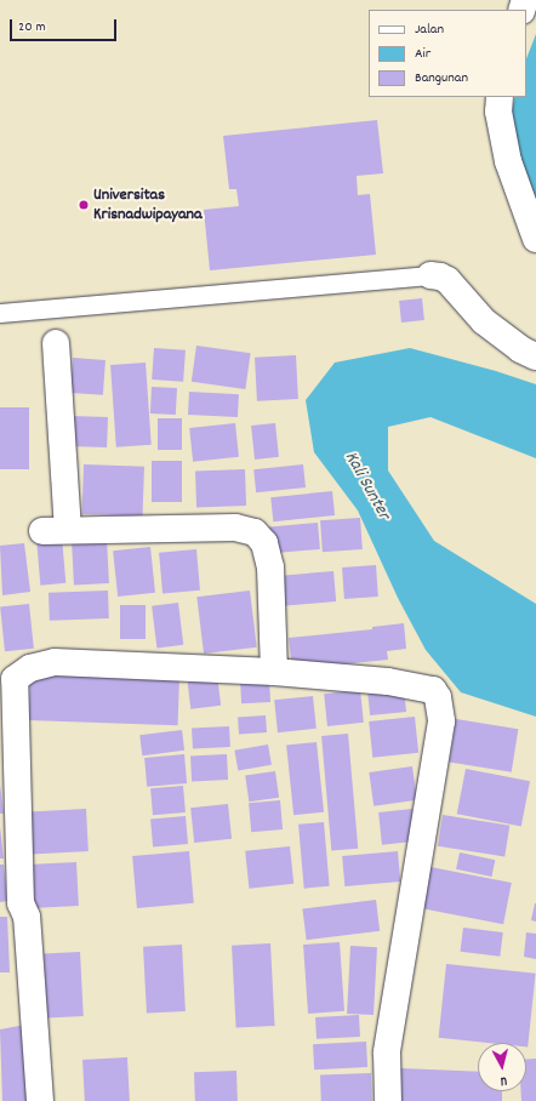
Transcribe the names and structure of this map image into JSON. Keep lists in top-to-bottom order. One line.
{"water":["Kali Sunter"],"places":["Universitas Krisnadwipayana"],"legend":["Jalan","Air","Bangunan"],"scale_bar":"20 m","north":"bottom"}
